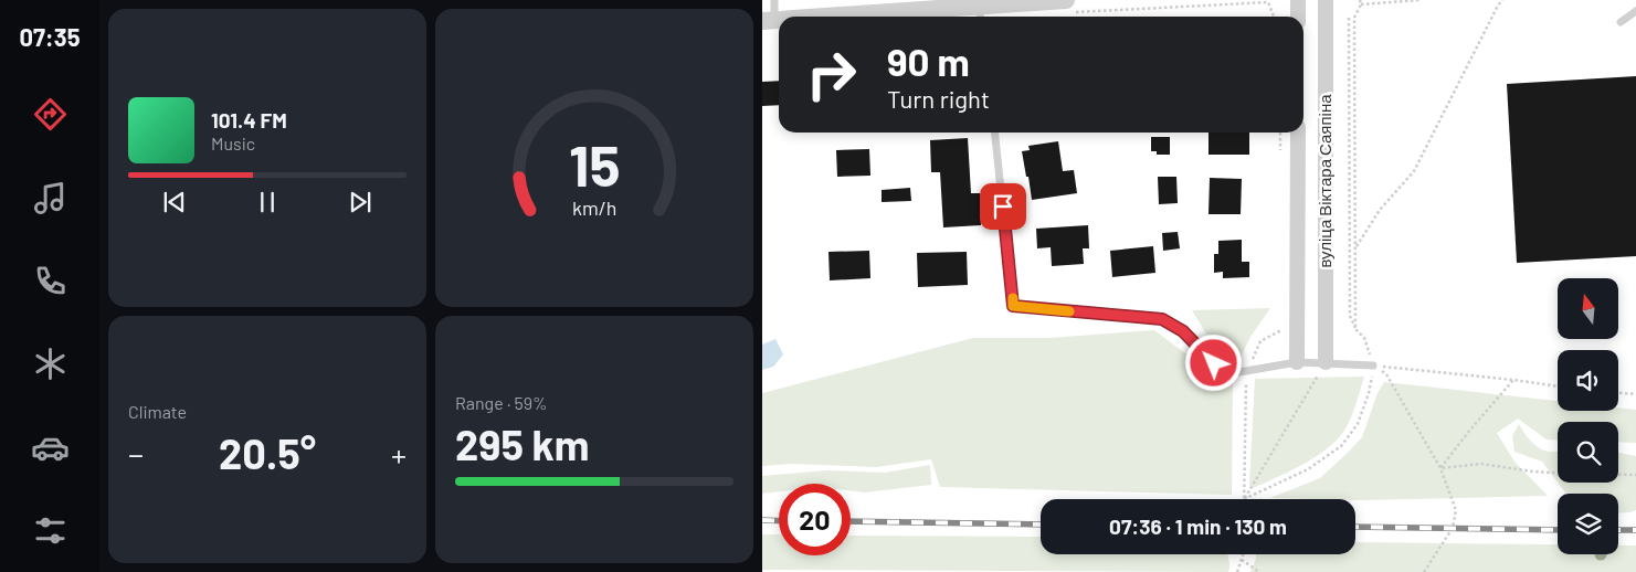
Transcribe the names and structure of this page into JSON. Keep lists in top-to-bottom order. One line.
{"streets":{"street":["вуліца Віктара Саяпіна"]},"north":"top","page":{"tabs":"07:35","turn":["90 m","Turn right"],"song":["101.4 FM","Music"],"tile":["Climate",["Range · 59%","295 km"]],"heat":["−","20.5°","+"],"limit":"20","trip":"07:36 · 1 min · 130 m","gauge":["15","km/h"]}}
